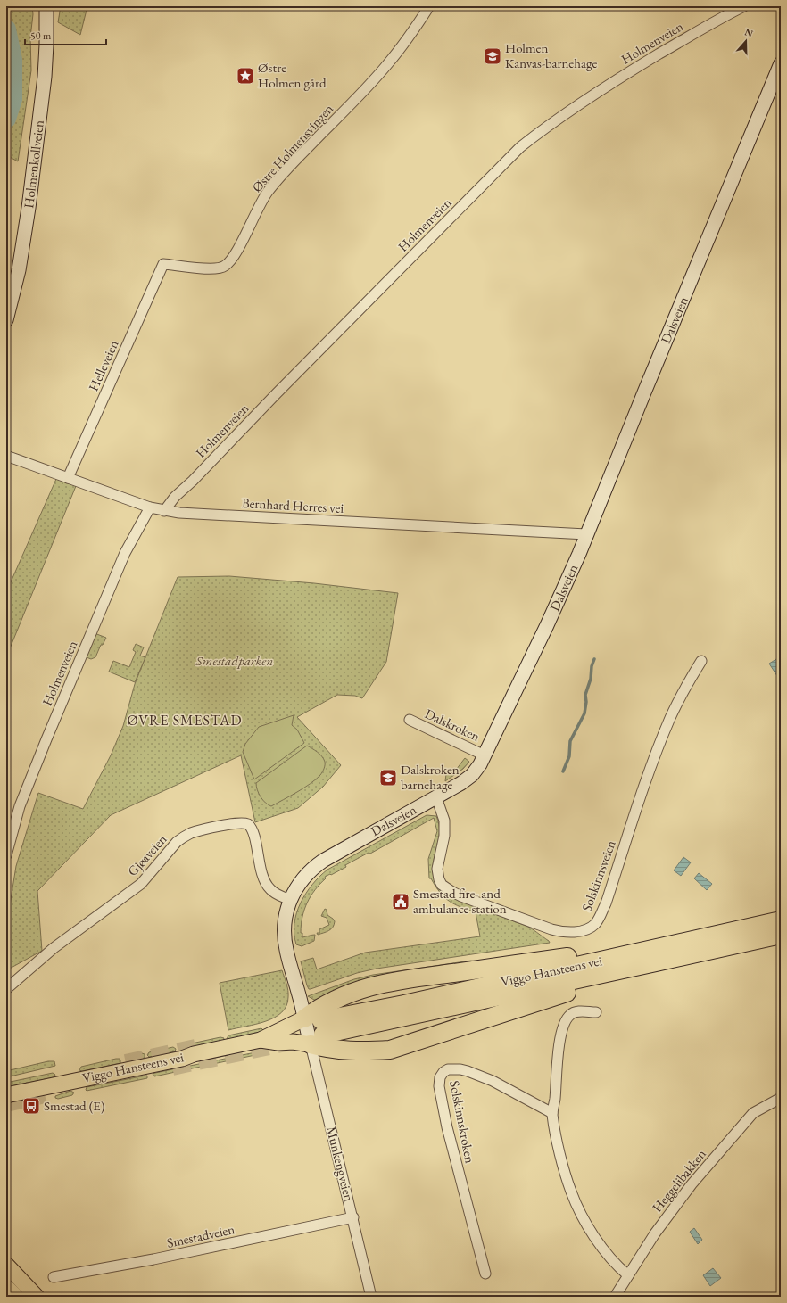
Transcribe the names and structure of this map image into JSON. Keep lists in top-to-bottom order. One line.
{"streets":{"highway":["Viggo Hansteens vei"],"street":["Holmenveien","Østre Holmensvingen","Holmenkollveien","Dalsveien","Helleveien","Bernhard Herres vei","Dalskroken","Gjøaveien","Solskinnsveien","Solskinnskroken","Munkengveien","Heggelibakken","Smestadveien"]},"crossings":[["Holmenveien","Bernhard Herres vei"],["Østre Holmensvingen","Helleveien"],["Dalsveien","Bernhard Herres vei"],["Dalsveien","Dalskroken"],["Dalsveien","Gjøaveien"],["Dalsveien","Solskinnsveien"],["Dalsveien","Viggo Hansteens vei"],["Dalsveien","Munkengveien"],["Helleveien","Bernhard Herres vei"],["Viggo Hansteens vei","Munkengveien"],["Munkengveien","Smestadveien"]],"districts":["ØVRE SMESTAD"],"parks":["Smestadparken"],"places":{"school or university":["Holmen Kanvas-barnehage","Dalskroken barnehage"],"place":["Østre Holmen gård"],"public building":["Smestad fire- and ambulance station"],"bus stop":["Smestad (E)"]},"scale_bar":"50 m","north":"top"}
